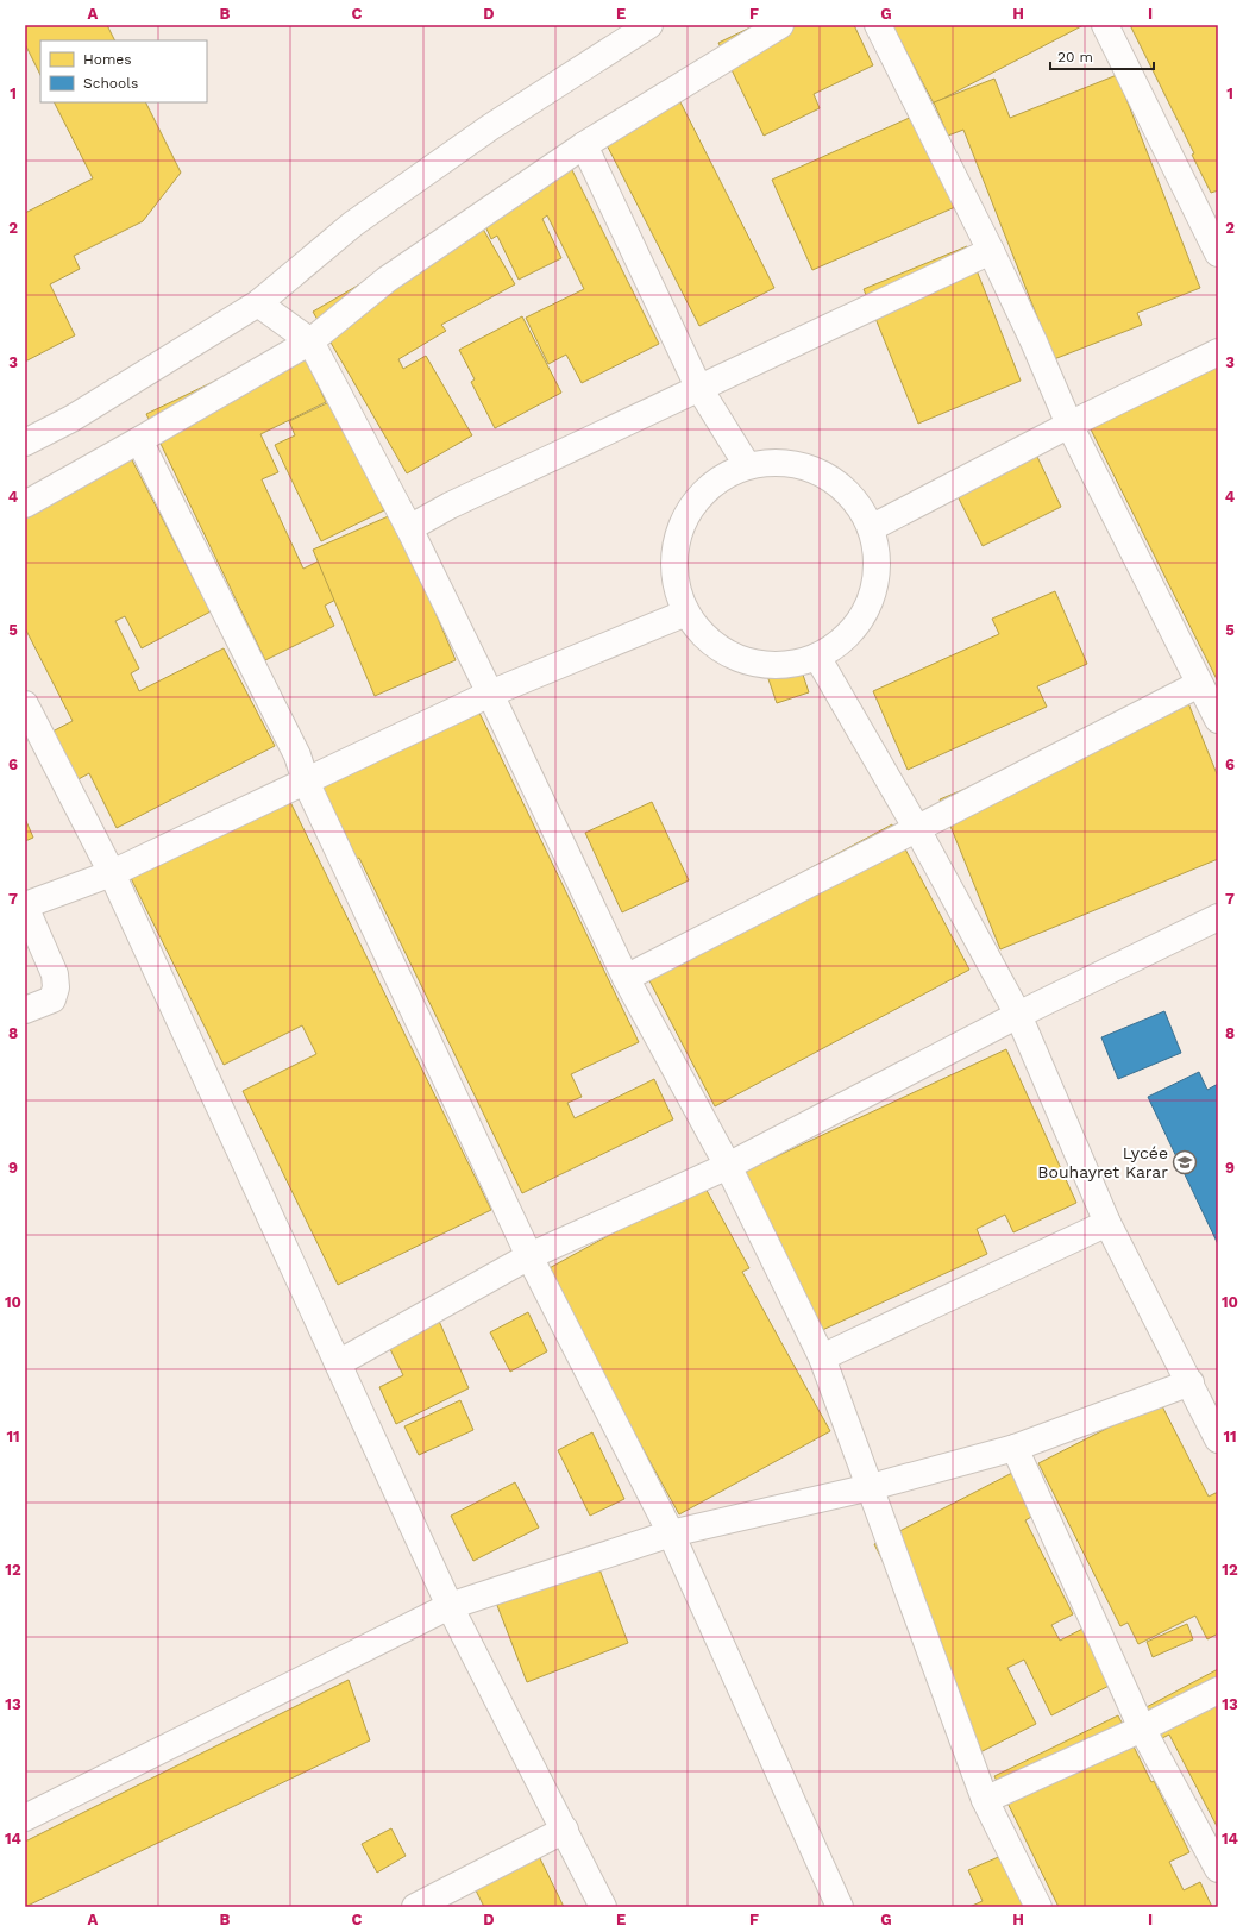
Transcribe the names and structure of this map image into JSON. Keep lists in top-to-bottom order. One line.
{"places":{"school or university":["Lycée Bouhayret Karar"]},"legend":["Homes","Schools"],"scale_bar":"20 m","grid":{"columns":["A","B","C","D","E","F","G","H","I"],"rows":["1","2","3","4","5","6","7","8","9","10","11","12","13","14"]}}
